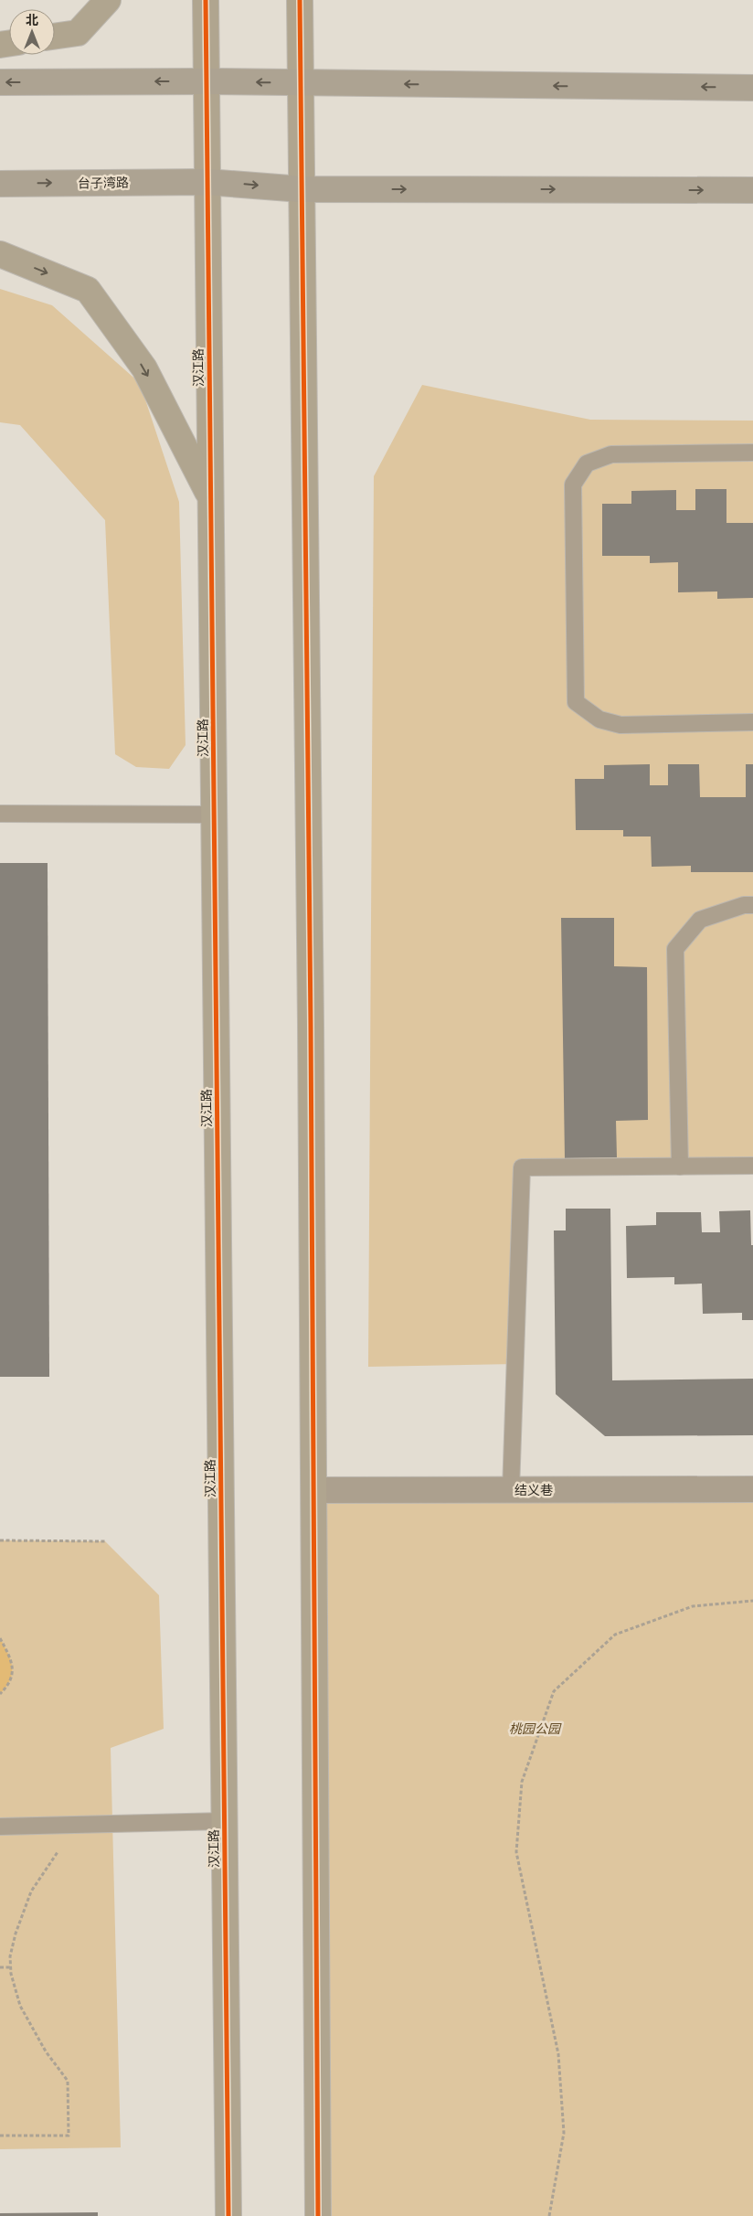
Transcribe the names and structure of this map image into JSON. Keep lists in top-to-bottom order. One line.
{"streets":{"main road":["台子湾路","汉江路"],"street":["结义巷"]},"crossings":[["台子湾路","汉江路"]],"parks":["桃园公园"],"north":"top"}
